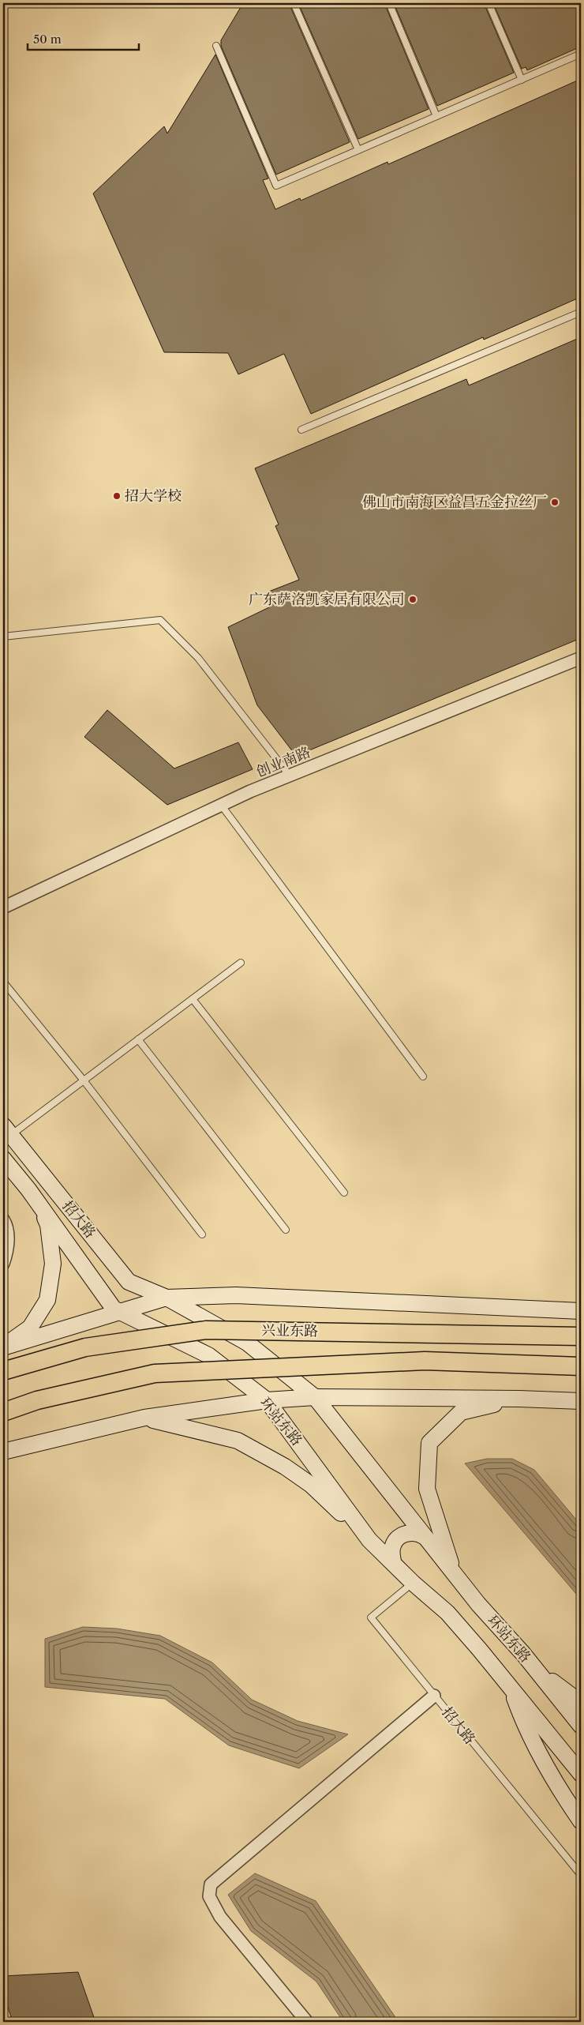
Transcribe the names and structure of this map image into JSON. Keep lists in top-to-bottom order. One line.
{"streets":{"main road":["招大路","兴业东路","环站东路"],"street":["创业南路"]},"crossings":[["招大路","环站东路"]],"places":["招大学校","佛山市南海区益昌五金拉丝厂","广东萨洛凯家居有限公司"],"scale_bar":"50 m"}
